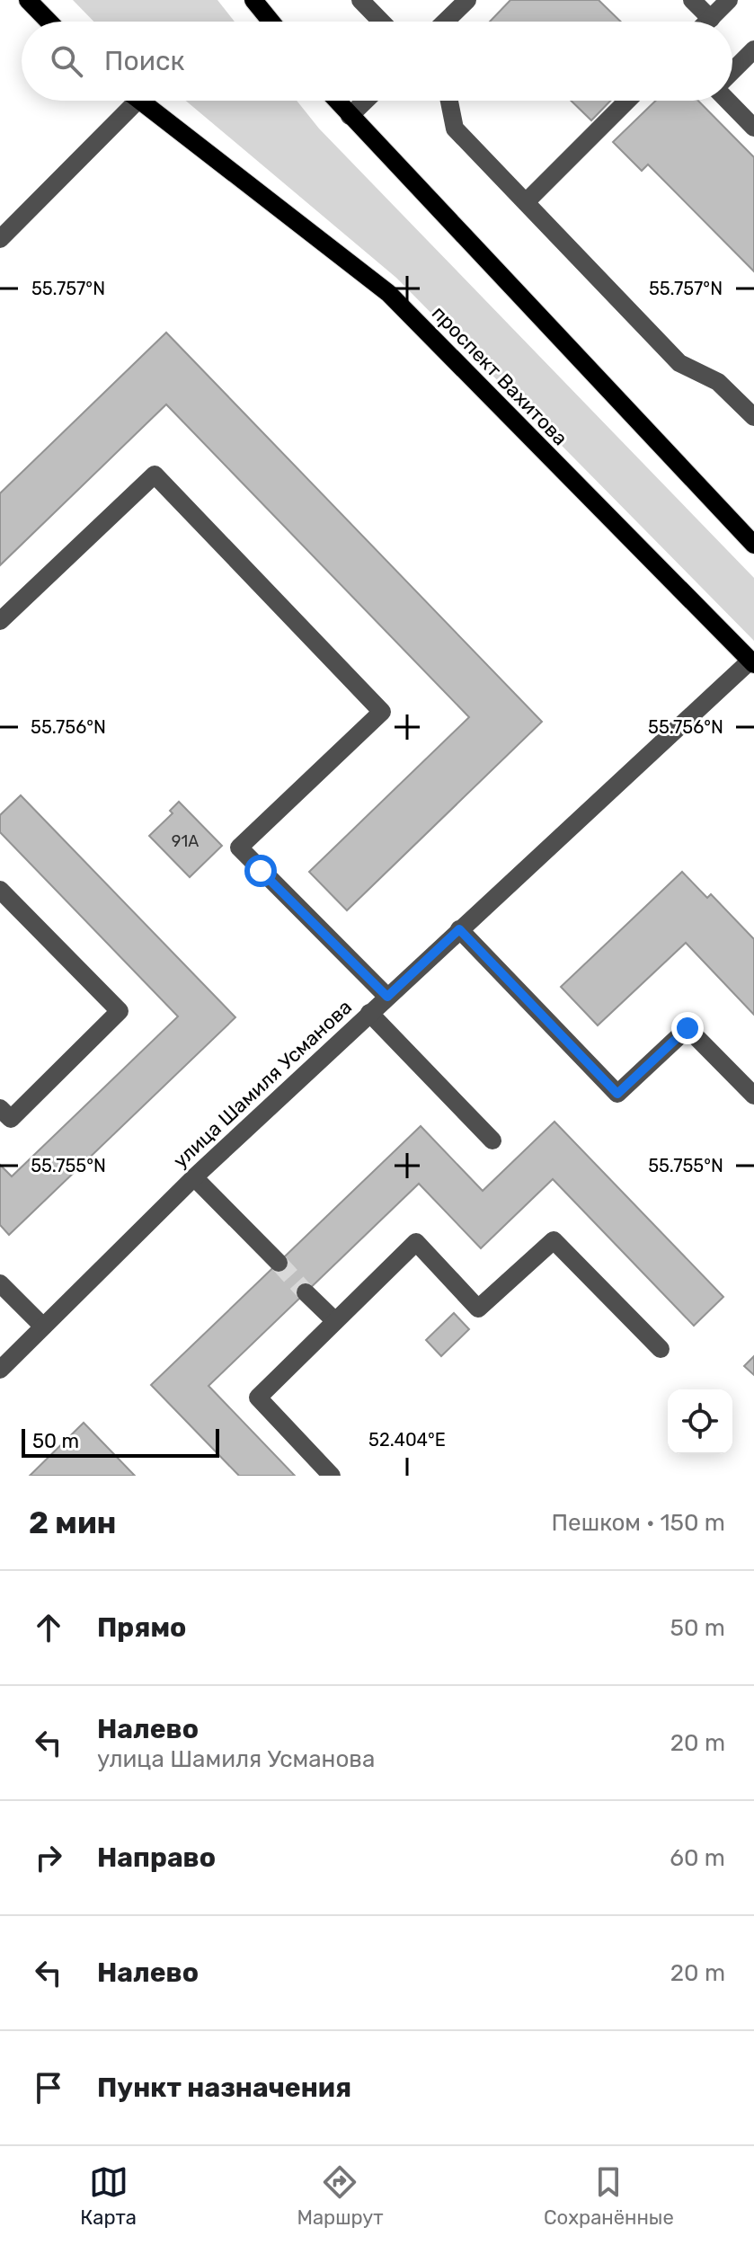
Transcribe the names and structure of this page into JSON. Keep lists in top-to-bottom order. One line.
{"streets":{"main road":["проспект Вахитова"],"street":["улица Шамиля Усманова"]},"crossings":[["проспект Вахитова","улица Шамиля Усманова"]],"house_numbers":["91А"],"scale_bar":"50 m","page":{"search":"Поиск","scale":"50 m","heading":["2 мин","Пешком · 150 m"],"list":[["Прямо","50 m"],["Налево","улица Шамиля Усманова","20 m"],["Направо","60 m"],["Налево","20 m"],"Пункт назначения"],"nav":["Карта","Маршрут","Сохранённые"]},"coordinates":["55.757°N","55.756°N","55.755°N","52.404°E"]}
